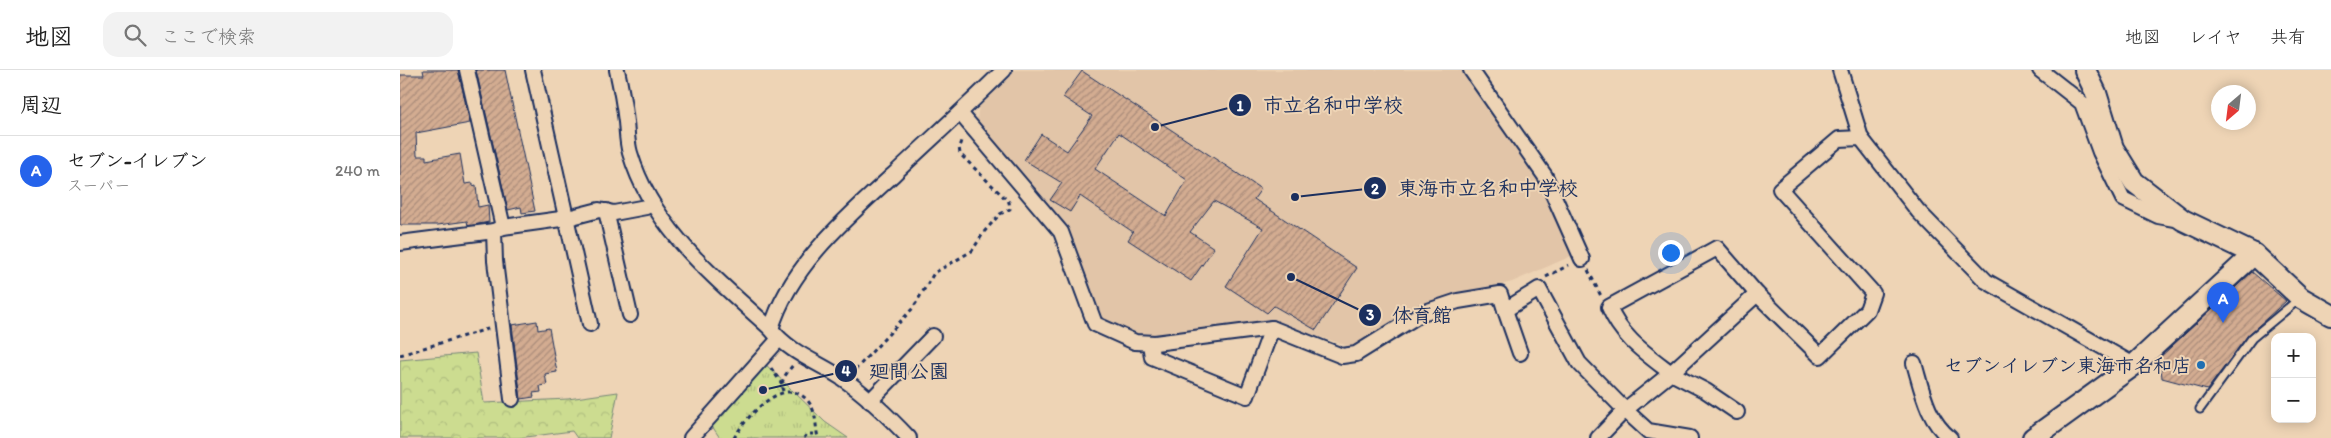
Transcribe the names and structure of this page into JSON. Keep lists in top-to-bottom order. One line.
{"places":["市立名和中学校","東海市立名和中学校","体育館","セブンイレブン東海市名和店","廻間公園"],"north":"bottom left","page":{"header":"地図","search":"ここで検索","nav":["地図","レイヤ","共有"],"heading":"周辺","list":[{"mark":"A","name":"セブン-イレブン","note":"スーパー","value":"240 m"}],"pins":"A","map_buttons":["+","−"]}}
